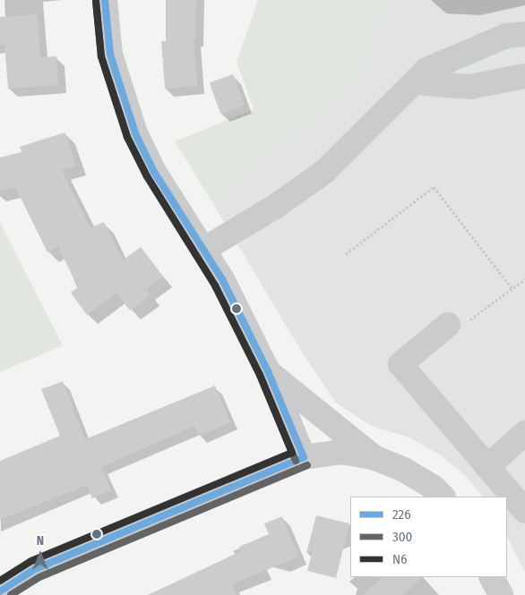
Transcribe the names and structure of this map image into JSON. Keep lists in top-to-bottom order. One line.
{"lines":["transit line 226","transit line 300","transit line N6"],"legend":["226","300","N6"],"north":"top"}
